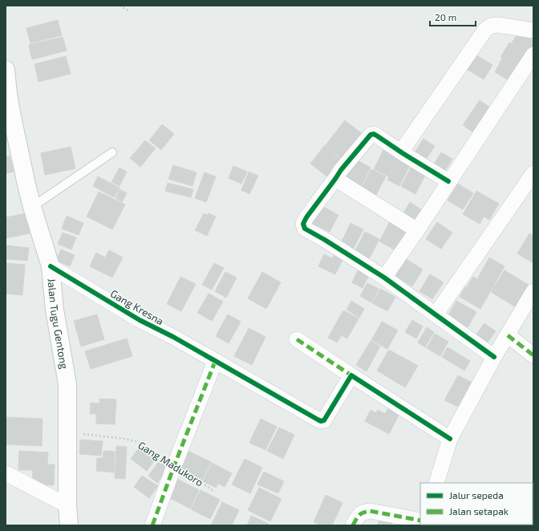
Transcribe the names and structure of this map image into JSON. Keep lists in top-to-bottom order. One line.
{"streets":{"main road":["Jalan Tugu Gentong"],"street":["Gang Kresna"],"path":["Gang Madukoro"]},"crossings":[["Gang Kresna","Jalan Tugu Gentong"],["Jalan Tugu Gentong","Gang Madukoro"]],"legend":["Jalur sepeda","Jalan setapak"],"scale_bar":"20 m"}
